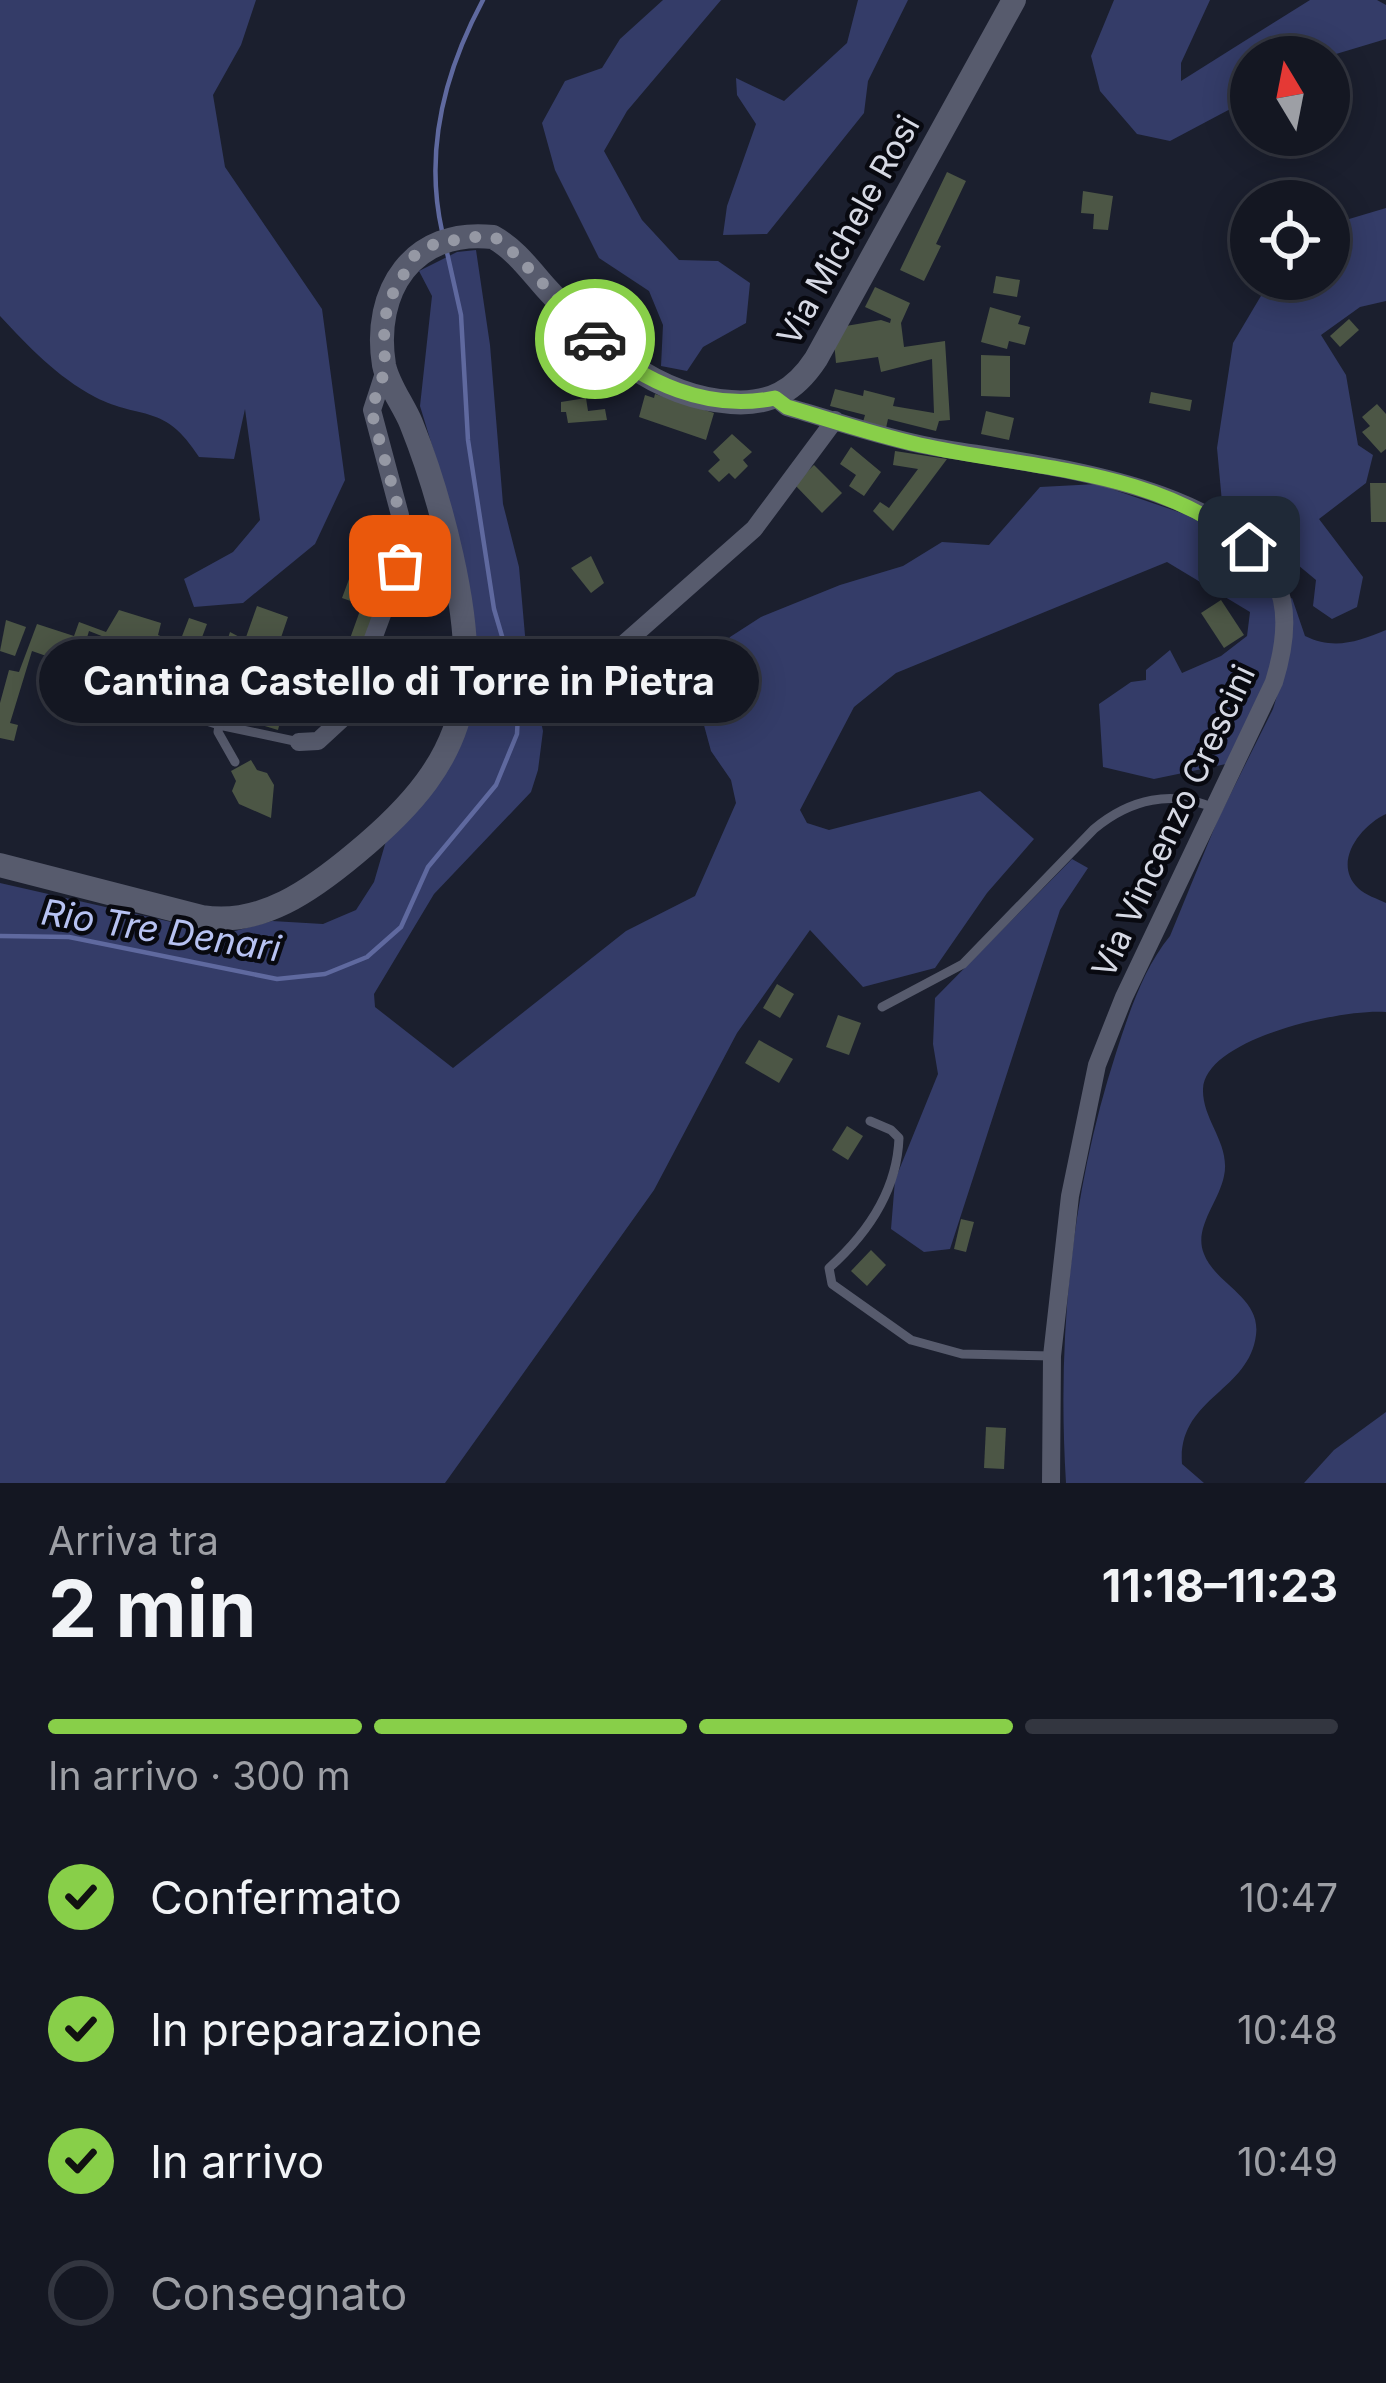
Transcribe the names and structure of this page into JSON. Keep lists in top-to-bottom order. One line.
{"streets":{"street":["Via Michele Rosi","Via Vincenzo Crescini"]},"crossings":[["Via Michele Rosi","Via Vincenzo Crescini"]],"water":["Rio Tre Denari"],"places":["Cantina Castello di Torre in Pietra"],"north":"top","page":{"bubble":"Cantina Castello di Torre in Pietra","heading":["2 min","Arriva tra","11:18–11:23"],"bar":"In arrivo · 300 m","list":[["Confermato","10:47"],["In preparazione","10:48"],["In arrivo","10:49"],"Consegnato"]}}
